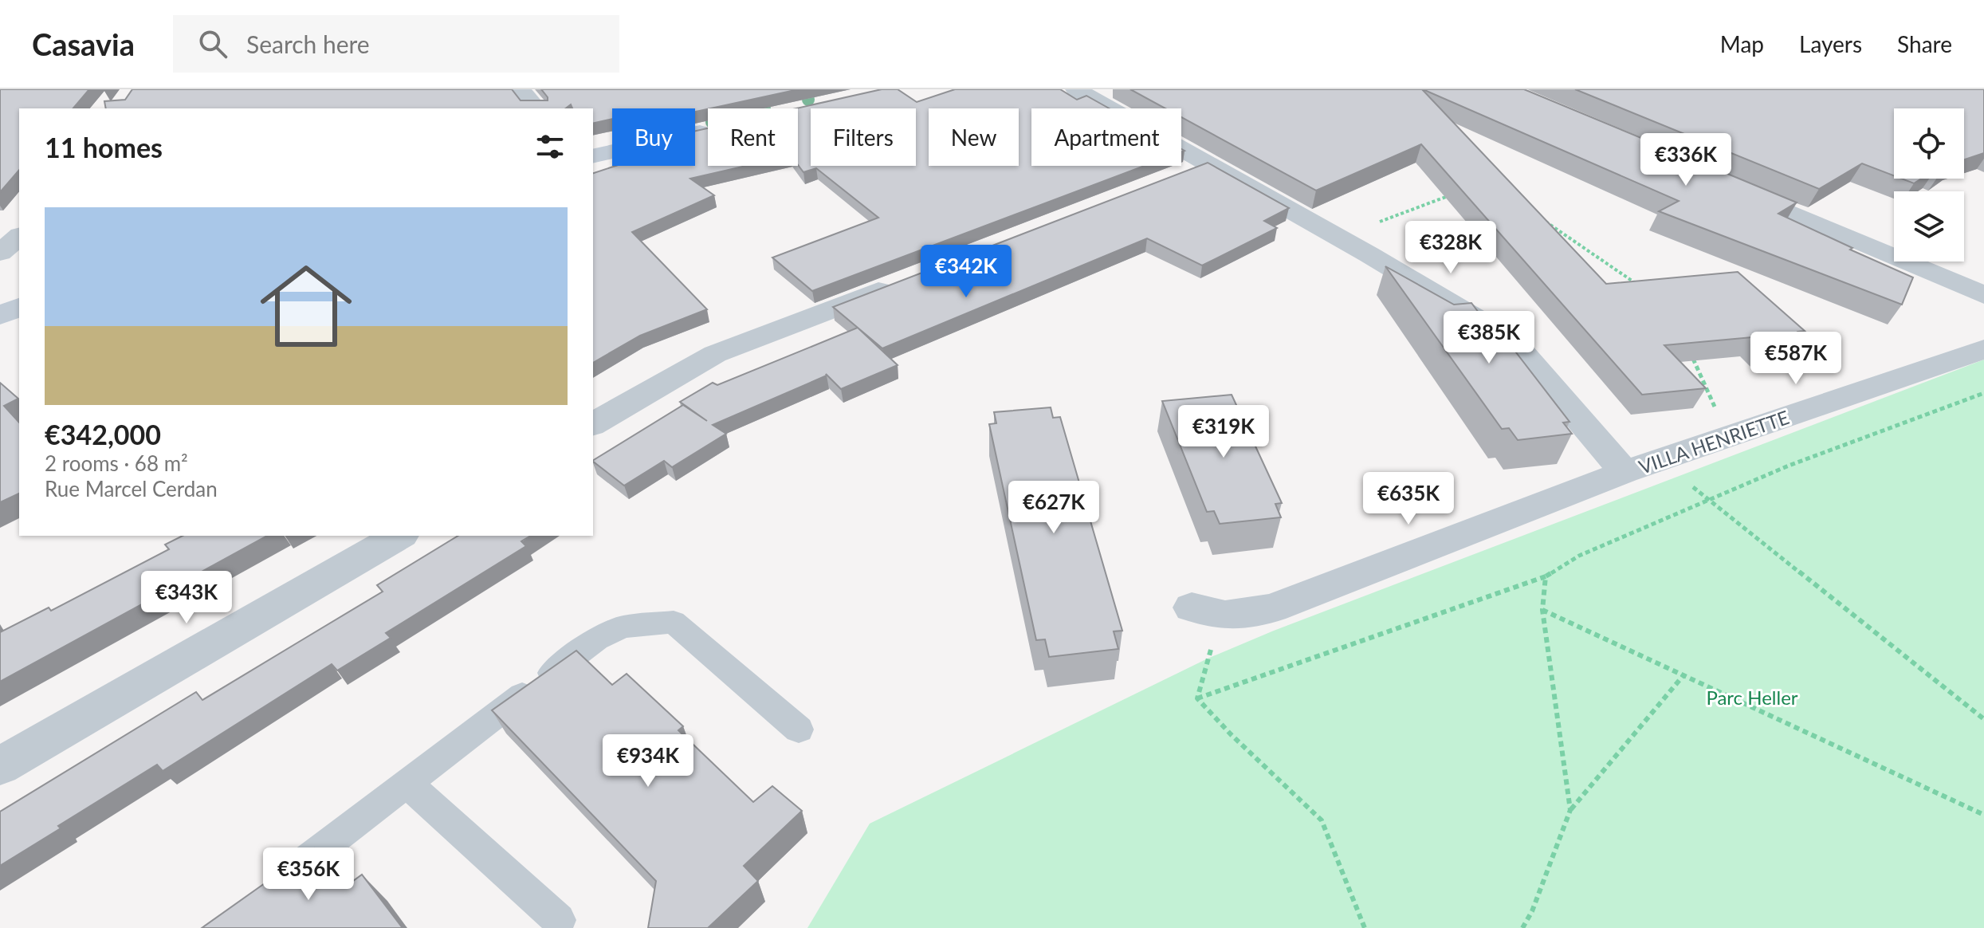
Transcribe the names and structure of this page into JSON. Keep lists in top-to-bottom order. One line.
{"streets":{"street":["VILLA HENRIETTE"]},"parks":["Parc Heller"],"page":{"header":"Casavia","search":"Search here","nav":["Map","Layers","Share"],"chip":["Buy","Rent","Filters","New","Apartment"],"heading":"11 homes","price":["€336K","€328K","€342K","€385K","€587K","€319K","€635K","€627K","€343K","€934K","€356K"],"list":[{"name":"€342,000","note":"2 rooms · 68 m² · Rue Marcel Cerdan"}]}}
